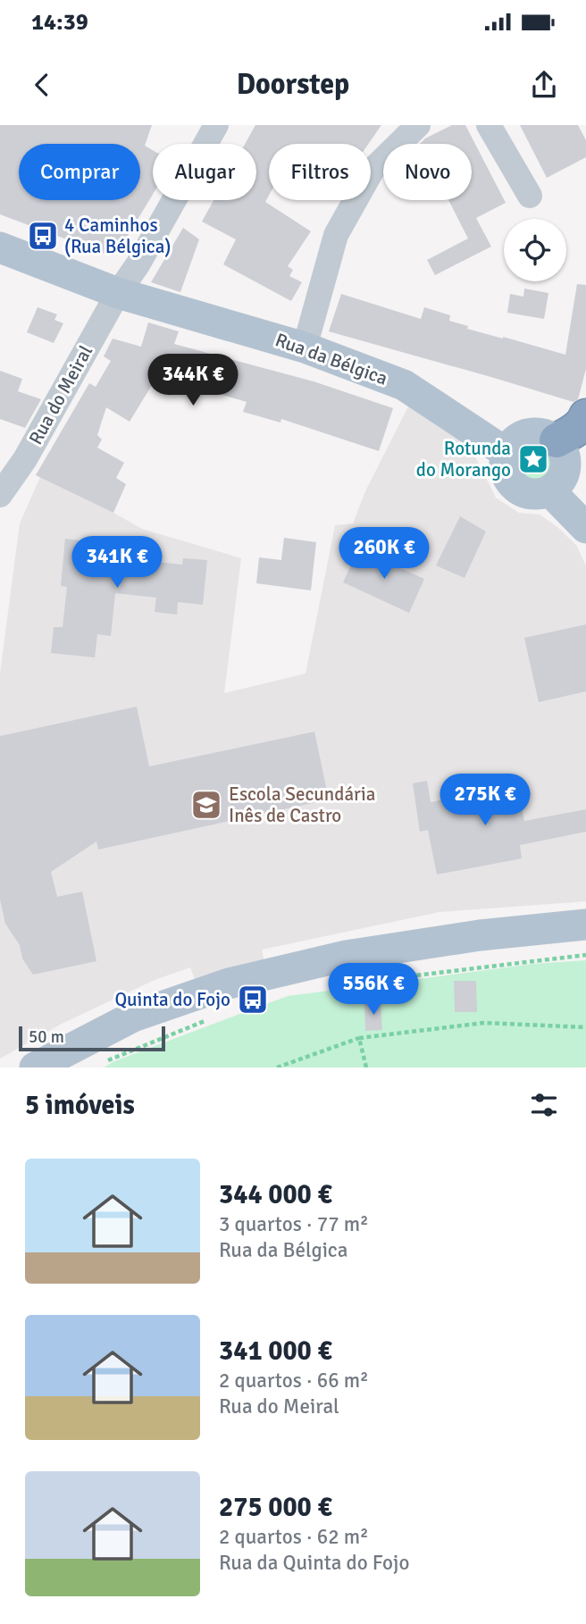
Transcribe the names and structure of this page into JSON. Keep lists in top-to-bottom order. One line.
{"streets":{"main road":["Rua da Bélgica"],"street":["Rua do Meiral"]},"crossings":[["Rua da Bélgica","Rua do Meiral"]],"places":{"bus stop":["4 Caminhos (Rua Bélgica)","Quinta do Fojo"],"place":["Rotunda do Morango"],"school or university":["Escola Secundária Inês de Castro"]},"scale_bar":"50 m","page":{"status":"14:39","header":"Doorstep","chip":["Comprar","Alugar","Filtros","Novo"],"price":["344K €","260K €","341K €","275K €","556K €"],"scale":"50 m","heading":"5 imóveis","list":[{"name":"344 000 €","note":"3 quartos · 77 m² · Rua da Bélgica"},{"name":"341 000 €","note":"2 quartos · 66 m² · Rua do Meiral"},{"name":"275 000 €","note":"2 quartos · 62 m² · Rua da Quinta do Fojo"}]}}
